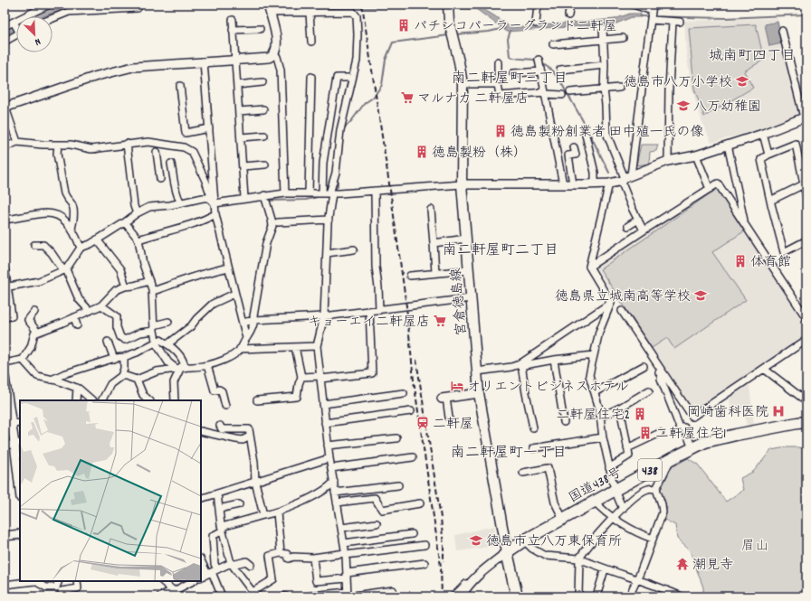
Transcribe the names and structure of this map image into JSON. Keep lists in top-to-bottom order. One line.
{"streets":{"highway":["438","国道438号"],"main road":["宮倉徳島線"]},"crossings":[["宮倉徳島線","国道438号"]],"districts":["城南町四丁目","南二軒屋町三丁目","南二軒屋町二丁目","南二軒屋町一丁目"],"parks":["眉山"],"places":{"building":["パチンコパーラーグランド二軒屋","徳島製粉創業者 田中殖一氏の像","徳島製粉（株）","体育館","二軒屋住宅2","二軒屋住宅1"],"school or university":["徳島市八万小学校","八万幼稚園","徳島県立城南高等学校","徳島市立八万東保育所"],"supermarket":["マルナカ 二軒屋店","キョーエイ二軒屋店"],"hotel":["オリエントビジネスホテル"],"hospital":["岡崎歯科医院"],"station":["二軒屋"],"temple":["潮見寺"]},"north":"bottom right"}
